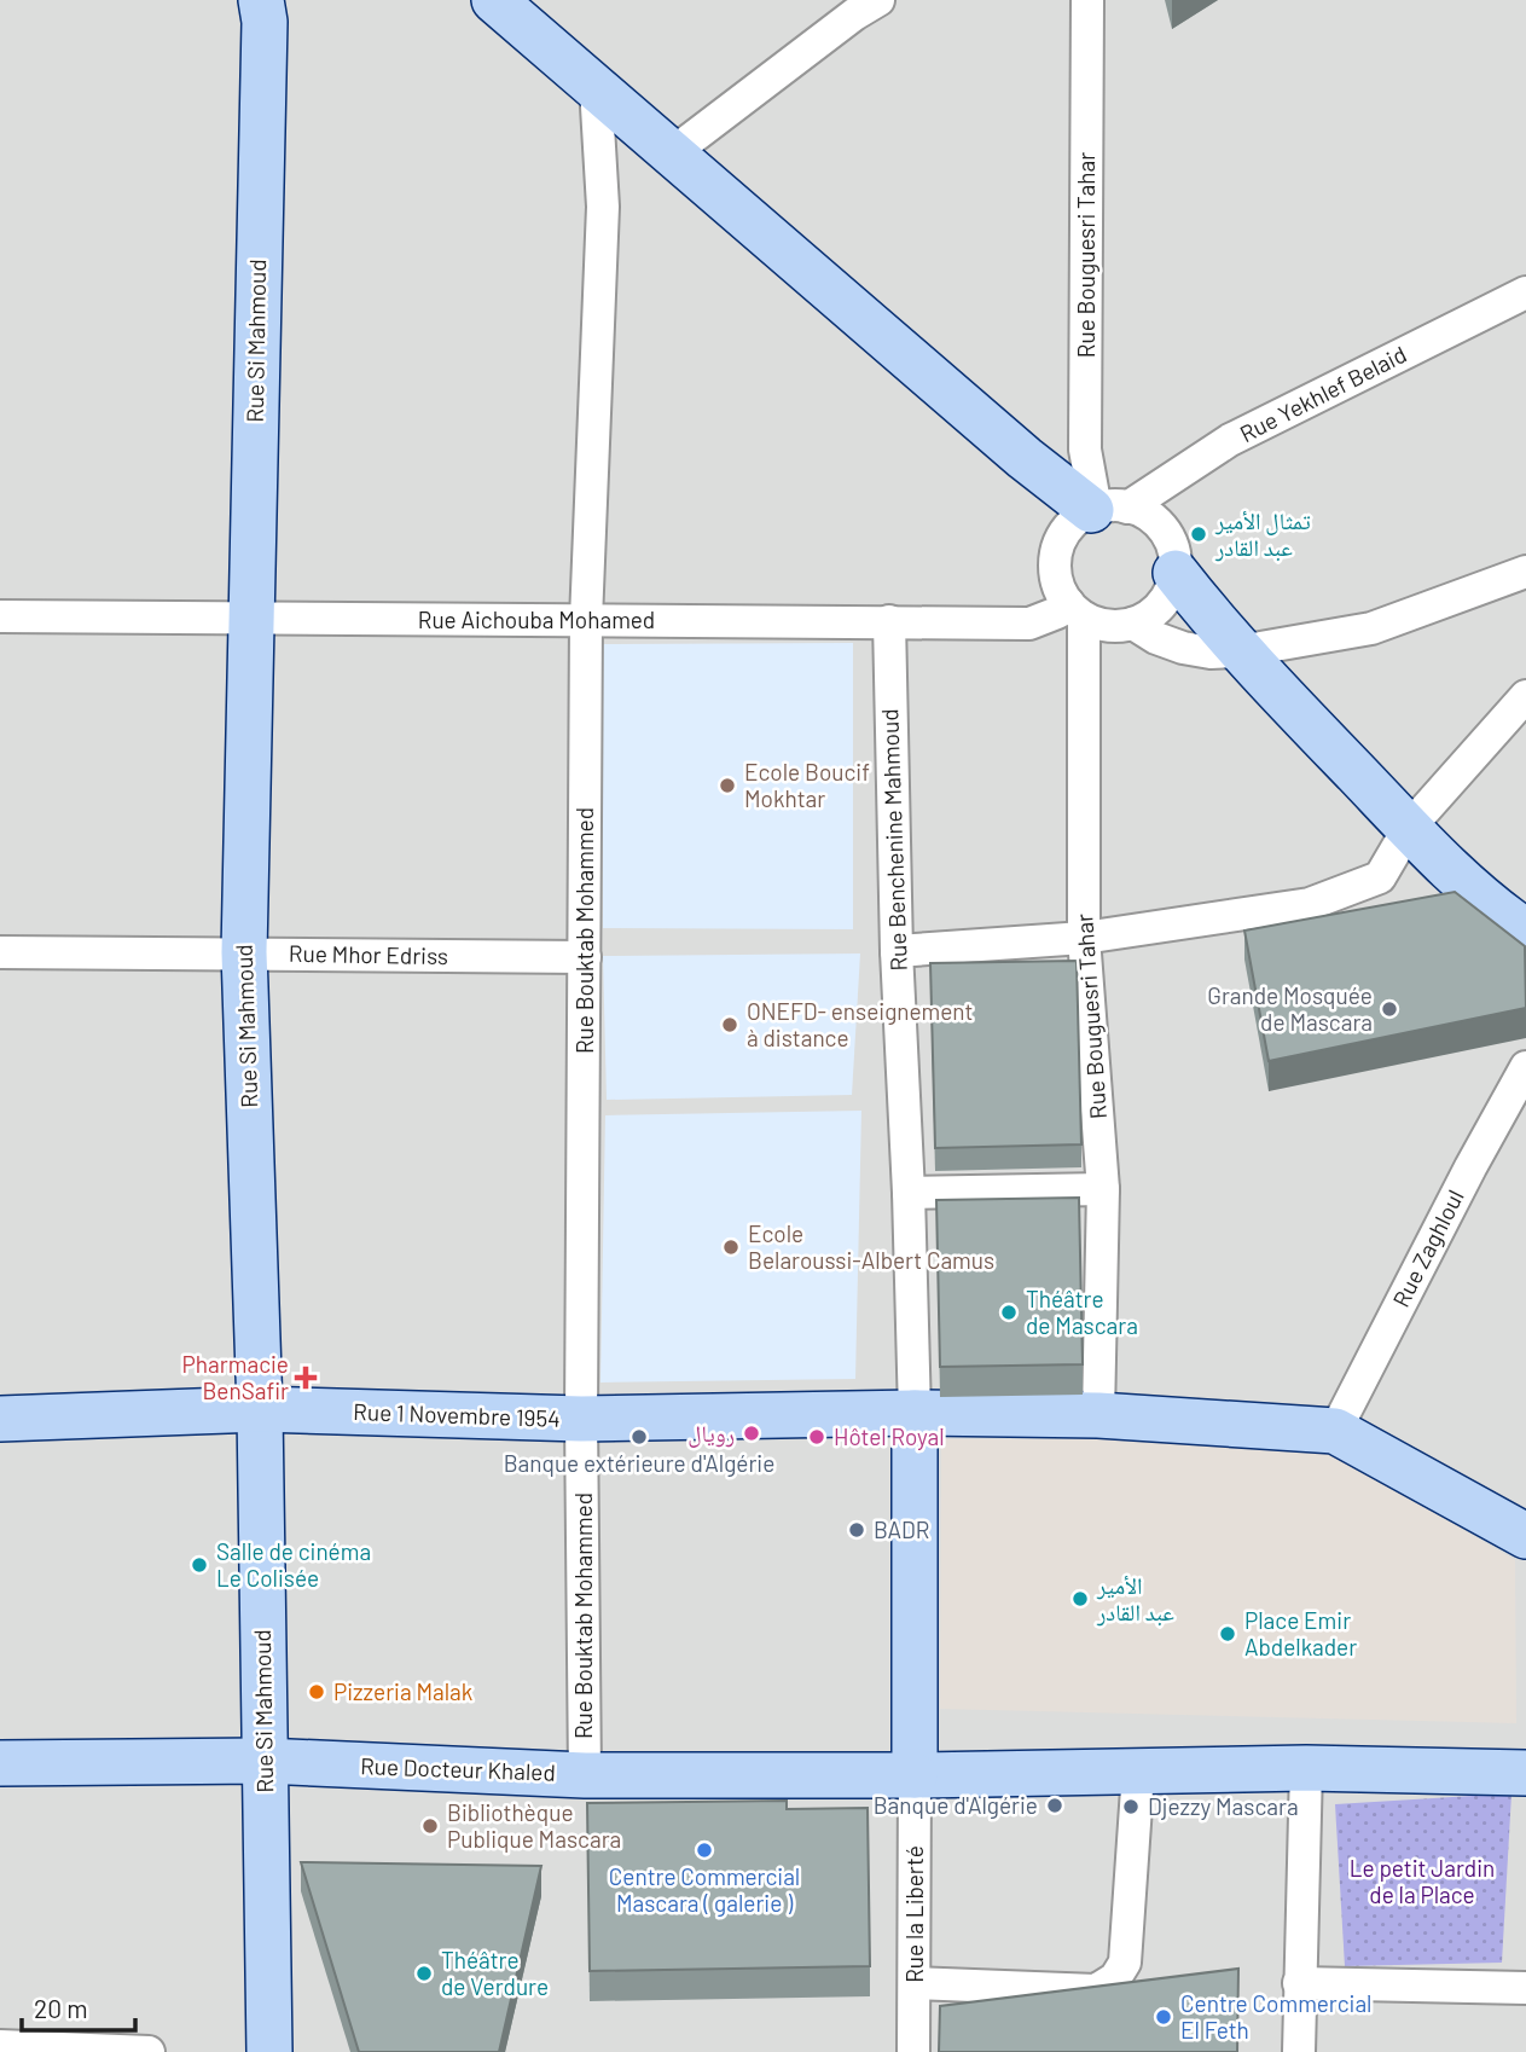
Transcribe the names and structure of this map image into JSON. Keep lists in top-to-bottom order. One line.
{"streets":{"street":["Rue Bouguesri Tahar","Rue Si Mahmoud","Rue Yekhlef Belaid","Rue Aichouba Mohamed","Rue Benchenine Mahmoud","Rue Bouktab Mohammed","Rue Mhor Edriss","Rue Zaghloul","Rue 1 Novembre 1954","Rue Docteur Khaled","Rue la Liberté"]},"crossings":[["Rue Bouguesri Tahar","Rue Yekhlef Belaid"],["Rue Bouguesri Tahar","Rue Aichouba Mohamed"],["Rue Bouguesri Tahar","Rue 1 Novembre 1954"],["Rue Si Mahmoud","Rue Aichouba Mohamed"],["Rue Si Mahmoud","Rue Mhor Edriss"],["Rue Si Mahmoud","Rue 1 Novembre 1954"],["Rue Si Mahmoud","Rue Docteur Khaled"],["Rue Yekhlef Belaid","Rue Aichouba Mohamed"],["Rue Aichouba Mohamed","Rue Benchenine Mahmoud"],["Rue Aichouba Mohamed","Rue Bouktab Mohammed"],["Rue Benchenine Mahmoud","Rue 1 Novembre 1954"],["Rue Bouktab Mohammed","Rue Mhor Edriss"],["Rue Bouktab Mohammed","Rue 1 Novembre 1954"],["Rue Bouktab Mohammed","Rue Docteur Khaled"],["Rue Zaghloul","Rue 1 Novembre 1954"],["Rue Docteur Khaled","Rue la Liberté"]],"parks":["Le petit Jardin de la Place"],"places":{"other":["تمثال الأمير عبد القادر","Ecole Boucif Mokhtar","Grande Mosquée de Mascara","ONEFD- enseignement à distance","Ecole Belaroussi-Albert Camus","Théâtre de Mascara","رويال","Banque extérieure d'Algérie","Hôtel Royal","BADR","Salle de cinéma Le Colisée","الأمير عبد القادر","Place Emir Abdelkader","Pizzeria Malak","Banque d'Algérie","Djezzy Mascara","Bibliothèque Publique Mascara","Centre Commercial Mascara ( galerie )","Théâtre de Verdure","Centre Commercial El Feth"],"health":["Pharmacie BenSafir"]},"scale_bar":"20 m"}
